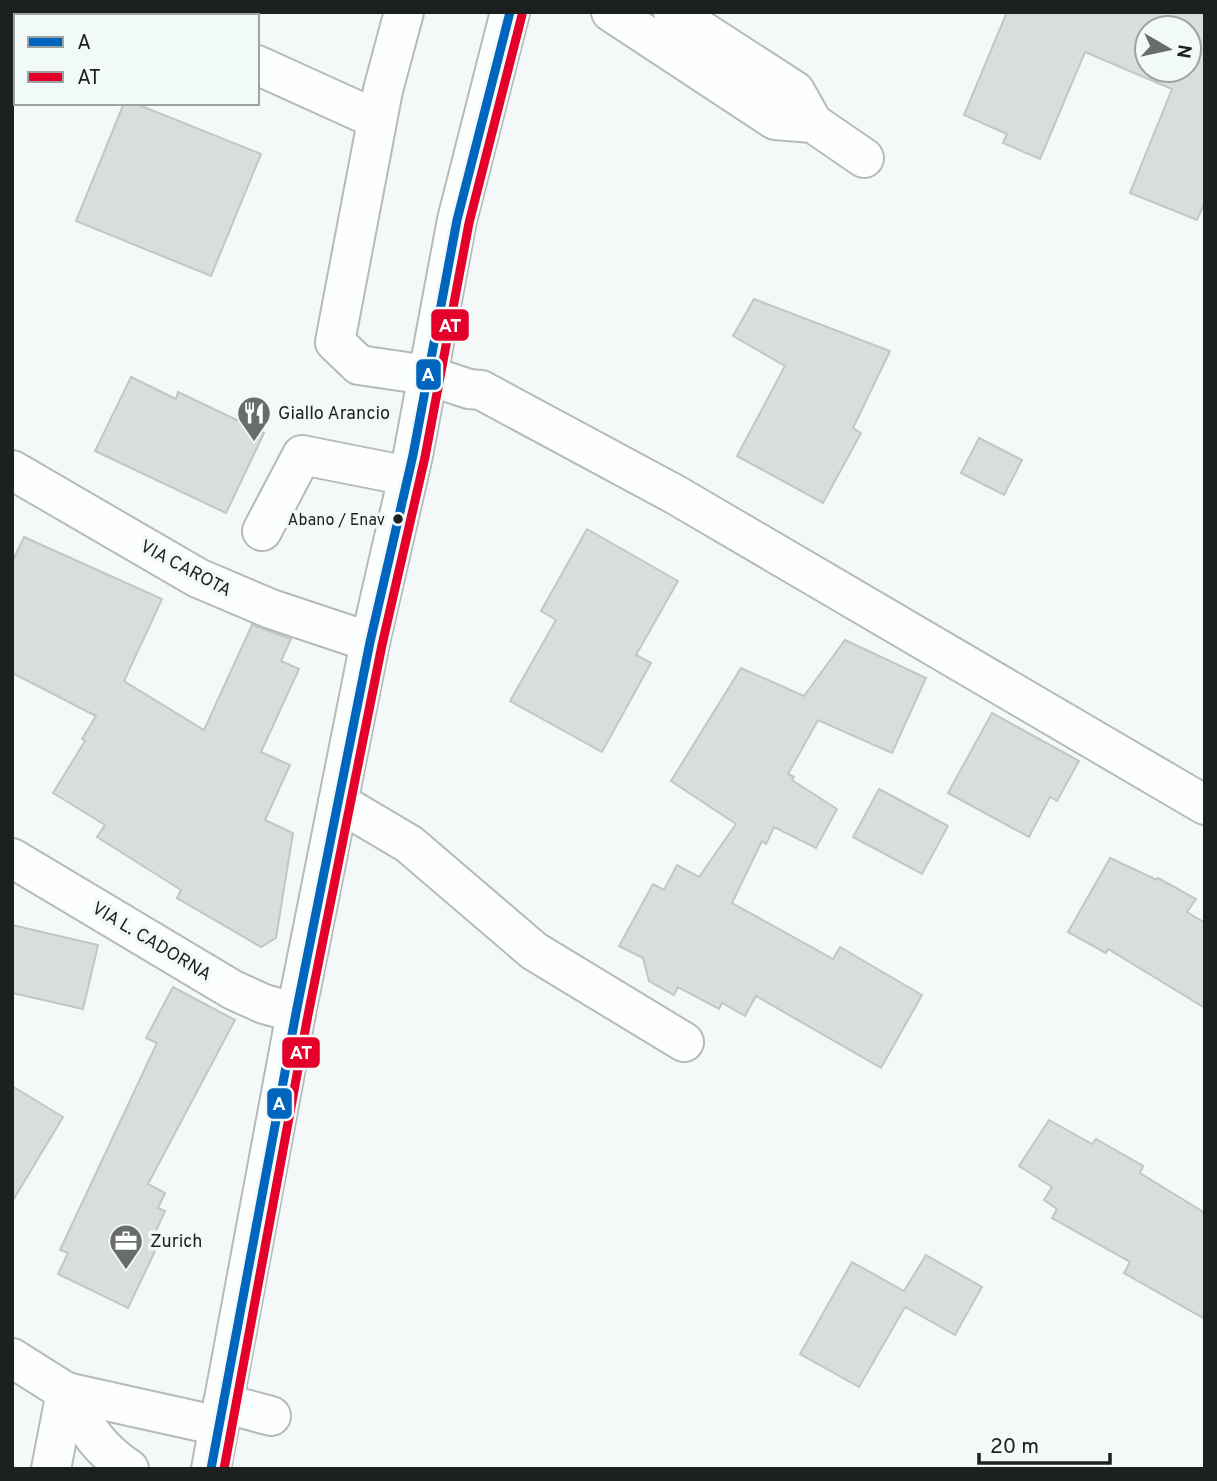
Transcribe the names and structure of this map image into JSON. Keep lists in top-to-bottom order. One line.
{"streets":{"street":["VIA CAROTA","VIA L. CADORNA"]},"places":{"restaurant":["Giallo Arancio"],"other":["Abano / Enav"],"office":["Zurich"]},"lines":["transit line A","transit line AT"],"legend":["A","AT"],"scale_bar":"20 m","north":"right"}
